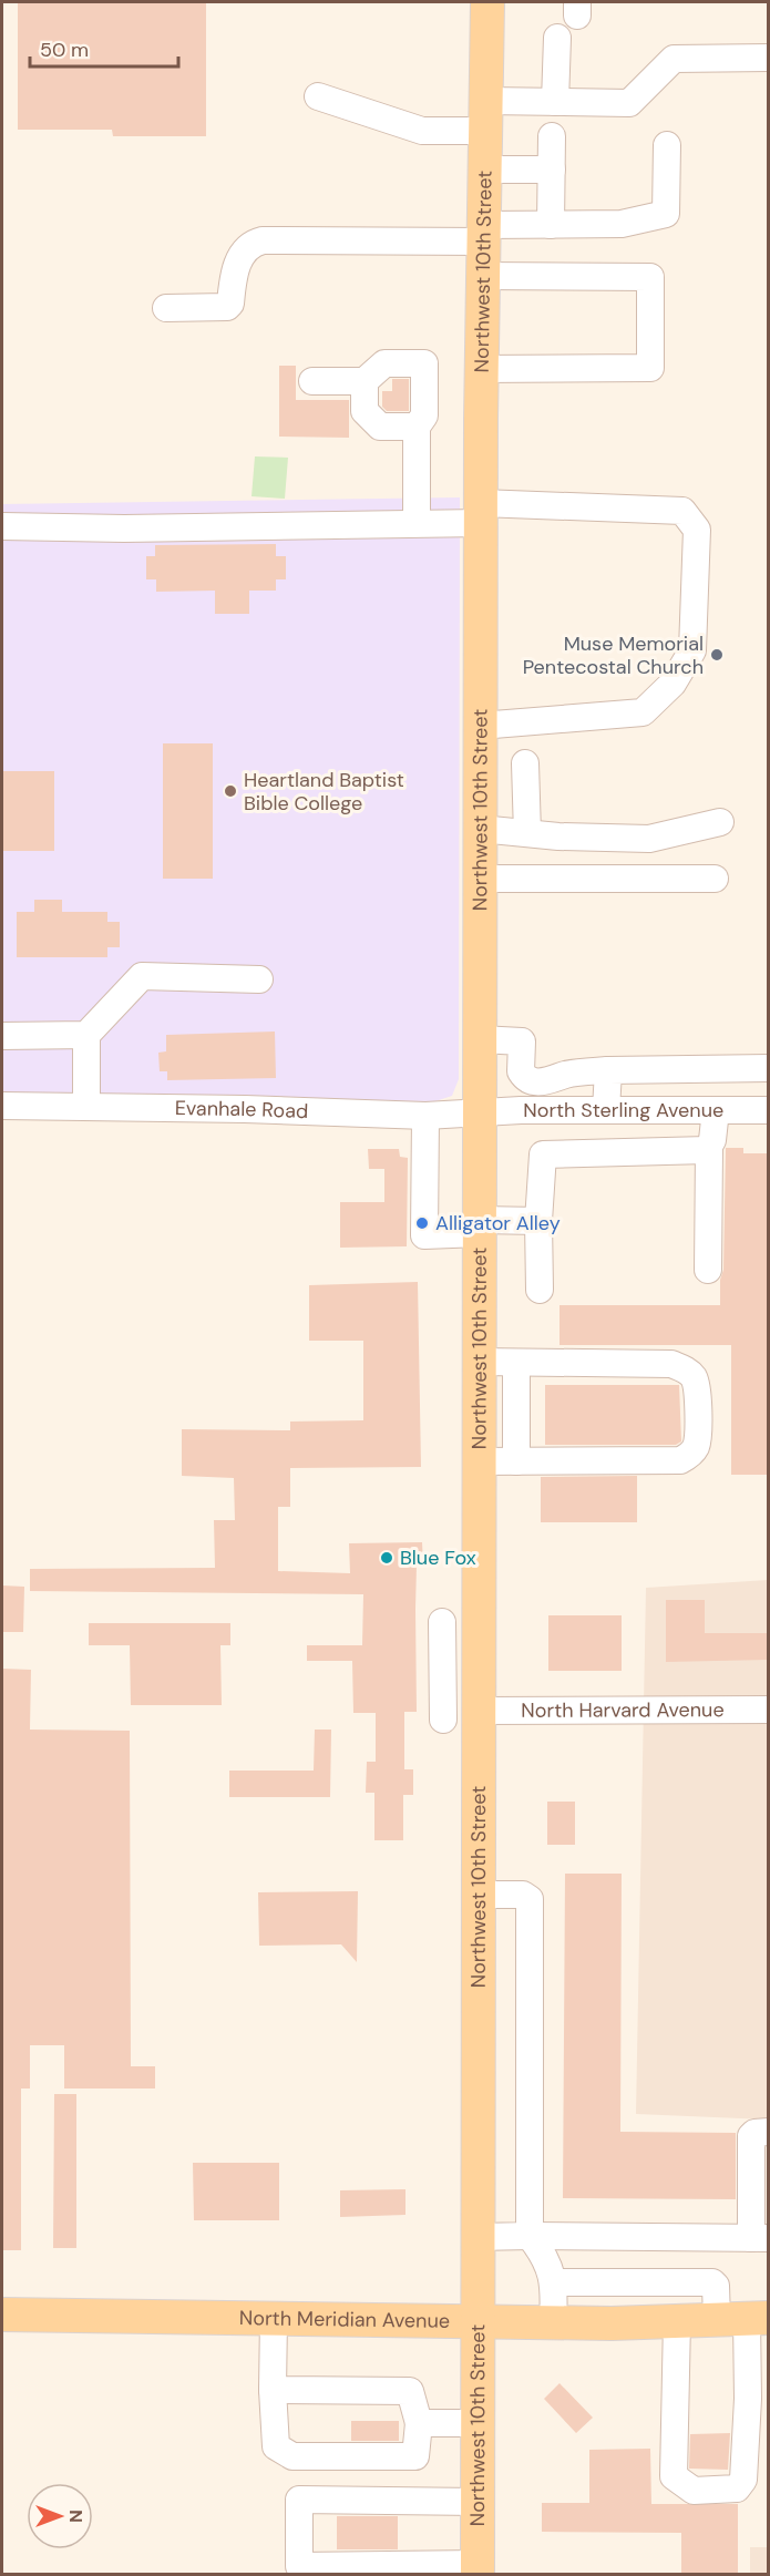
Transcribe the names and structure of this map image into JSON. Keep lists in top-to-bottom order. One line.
{"streets":{"main road":["Northwest 10th Street","North Meridian Avenue"],"street":["Evanhale Road","North Sterling Avenue","North Harvard Avenue"]},"crossings":[["Northwest 10th Street","Evanhale Road"],["Northwest 10th Street","North Sterling Avenue"],["Northwest 10th Street","North Harvard Avenue"],["Northwest 10th Street","North Meridian Avenue"],["Evanhale Road","North Sterling Avenue"]],"places":["Muse Memorial Pentecostal Church","Heartland Baptist Bible College","Alligator Alley","Blue Fox"],"scale_bar":"50 m","north":"right"}
